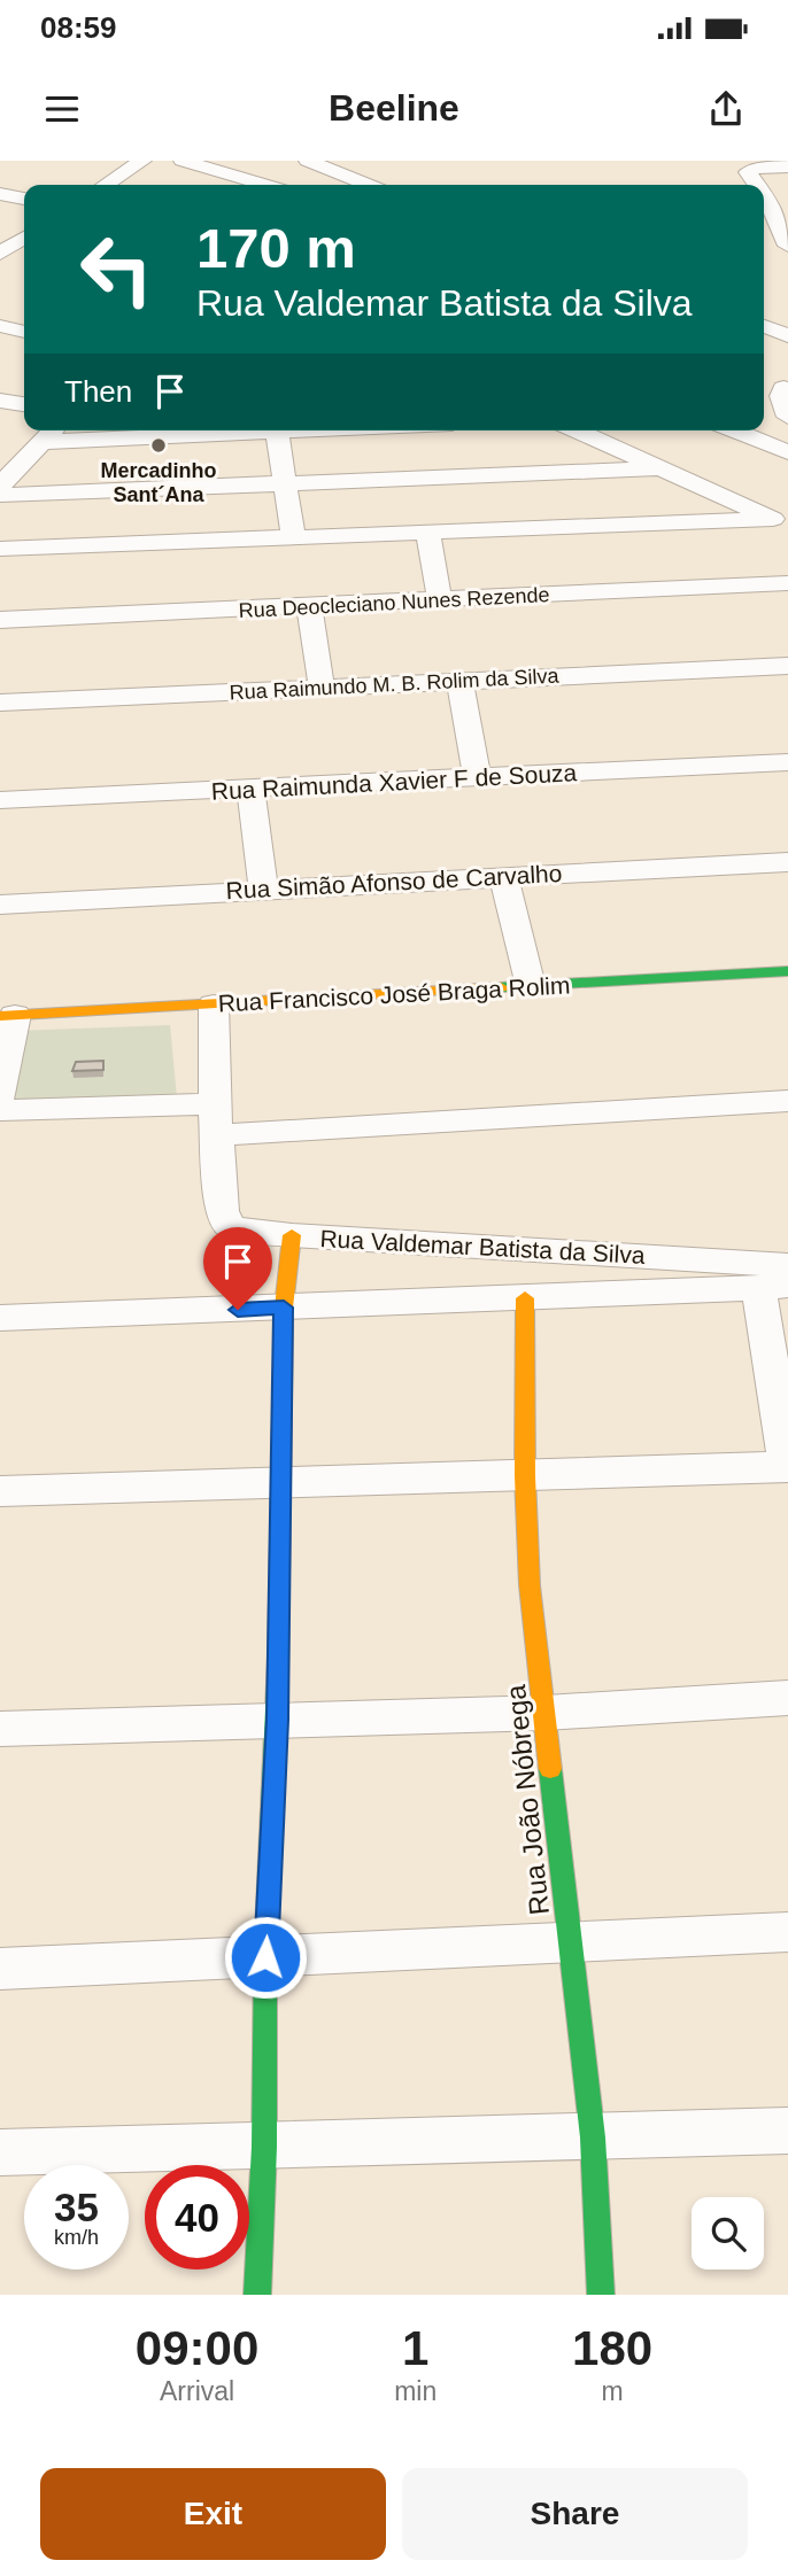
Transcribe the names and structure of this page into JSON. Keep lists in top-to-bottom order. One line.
{"streets":{"street":["Rua Deocleciano Nunes Rezende","Rua Raimundo M. B. Rolim da Silva","Rua Raimunda Xavier F de Souza","Rua Simão Afonso de Carvalho","Rua Francisco José Braga Rolim","Rua Valdemar Batista da Silva","Rua João Nóbrega"]},"places":["Mercadinho Sant´Ana"],"page":{"status":"08:59","header":"Beeline","turn":["170 m","Rua Valdemar Batista da Silva"],"then":"Then","speed":"35 km/h","limit":"40","eta":["09:00","Arrival","1","min","180","m"],"buttons":["Exit","Share"]}}
